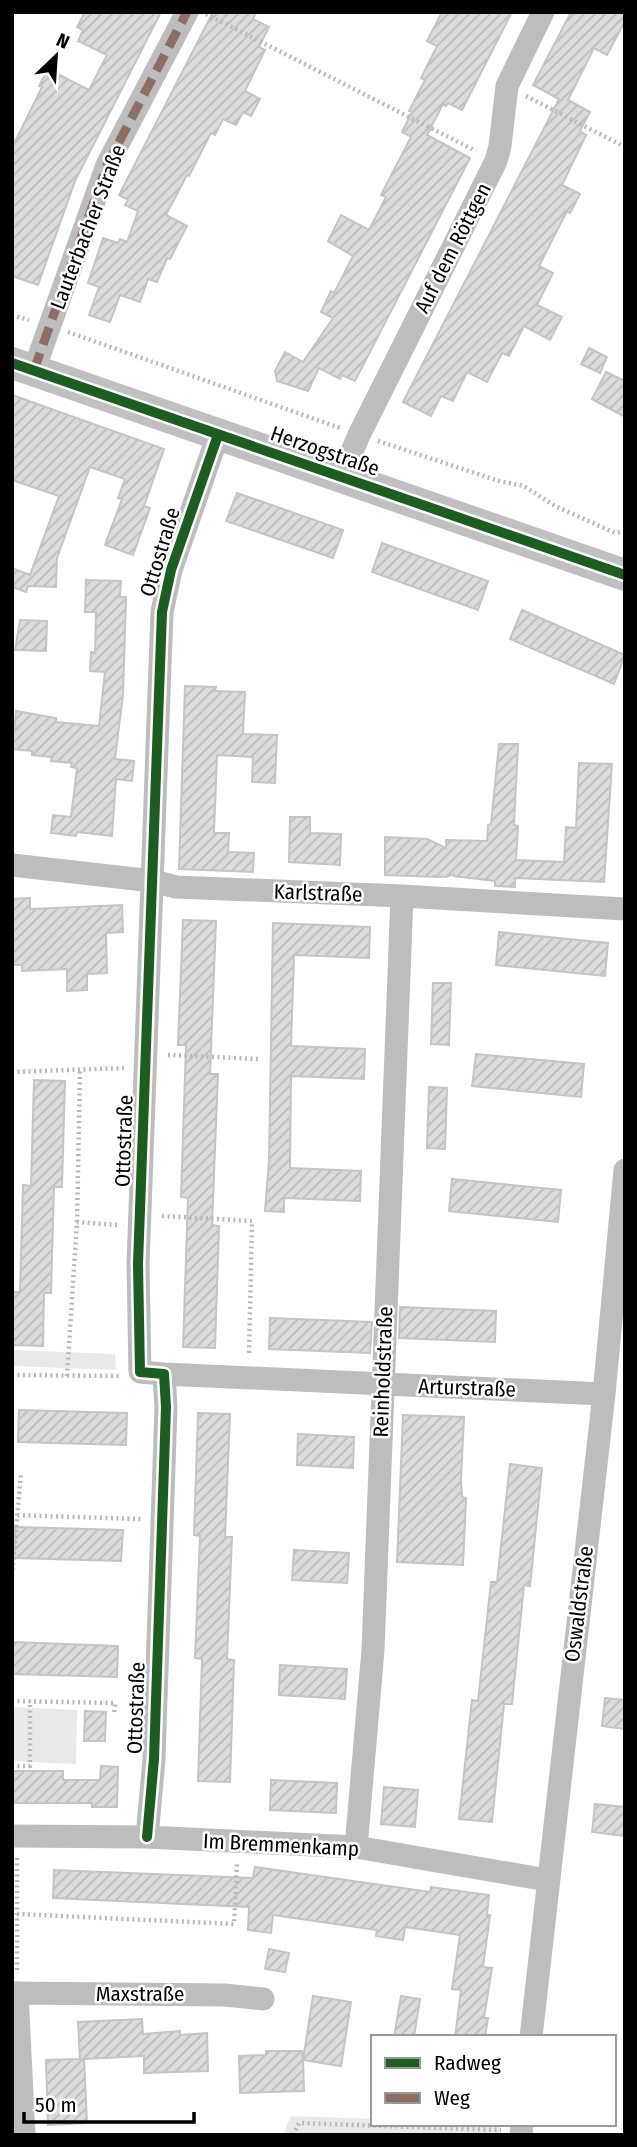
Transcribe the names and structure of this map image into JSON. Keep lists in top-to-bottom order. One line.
{"streets":{"street":["Lauterbacher Straße","Auf dem Röttgen","Herzogstraße","Ottostraße","Karlstraße","Reinholdstraße","Arturstraße","Oswaldstraße","Im Bremmenkamp","Maxstraße"]},"crossings":[["Lauterbacher Straße","Herzogstraße"],["Auf dem Röttgen","Herzogstraße"],["Herzogstraße","Ottostraße"],["Ottostraße","Karlstraße"],["Ottostraße","Arturstraße"],["Ottostraße","Im Bremmenkamp"],["Karlstraße","Reinholdstraße"],["Reinholdstraße","Arturstraße"],["Reinholdstraße","Im Bremmenkamp"],["Arturstraße","Oswaldstraße"],["Oswaldstraße","Im Bremmenkamp"]],"legend":["Radweg","Weg"],"scale_bar":"50 m","north":"top right"}
